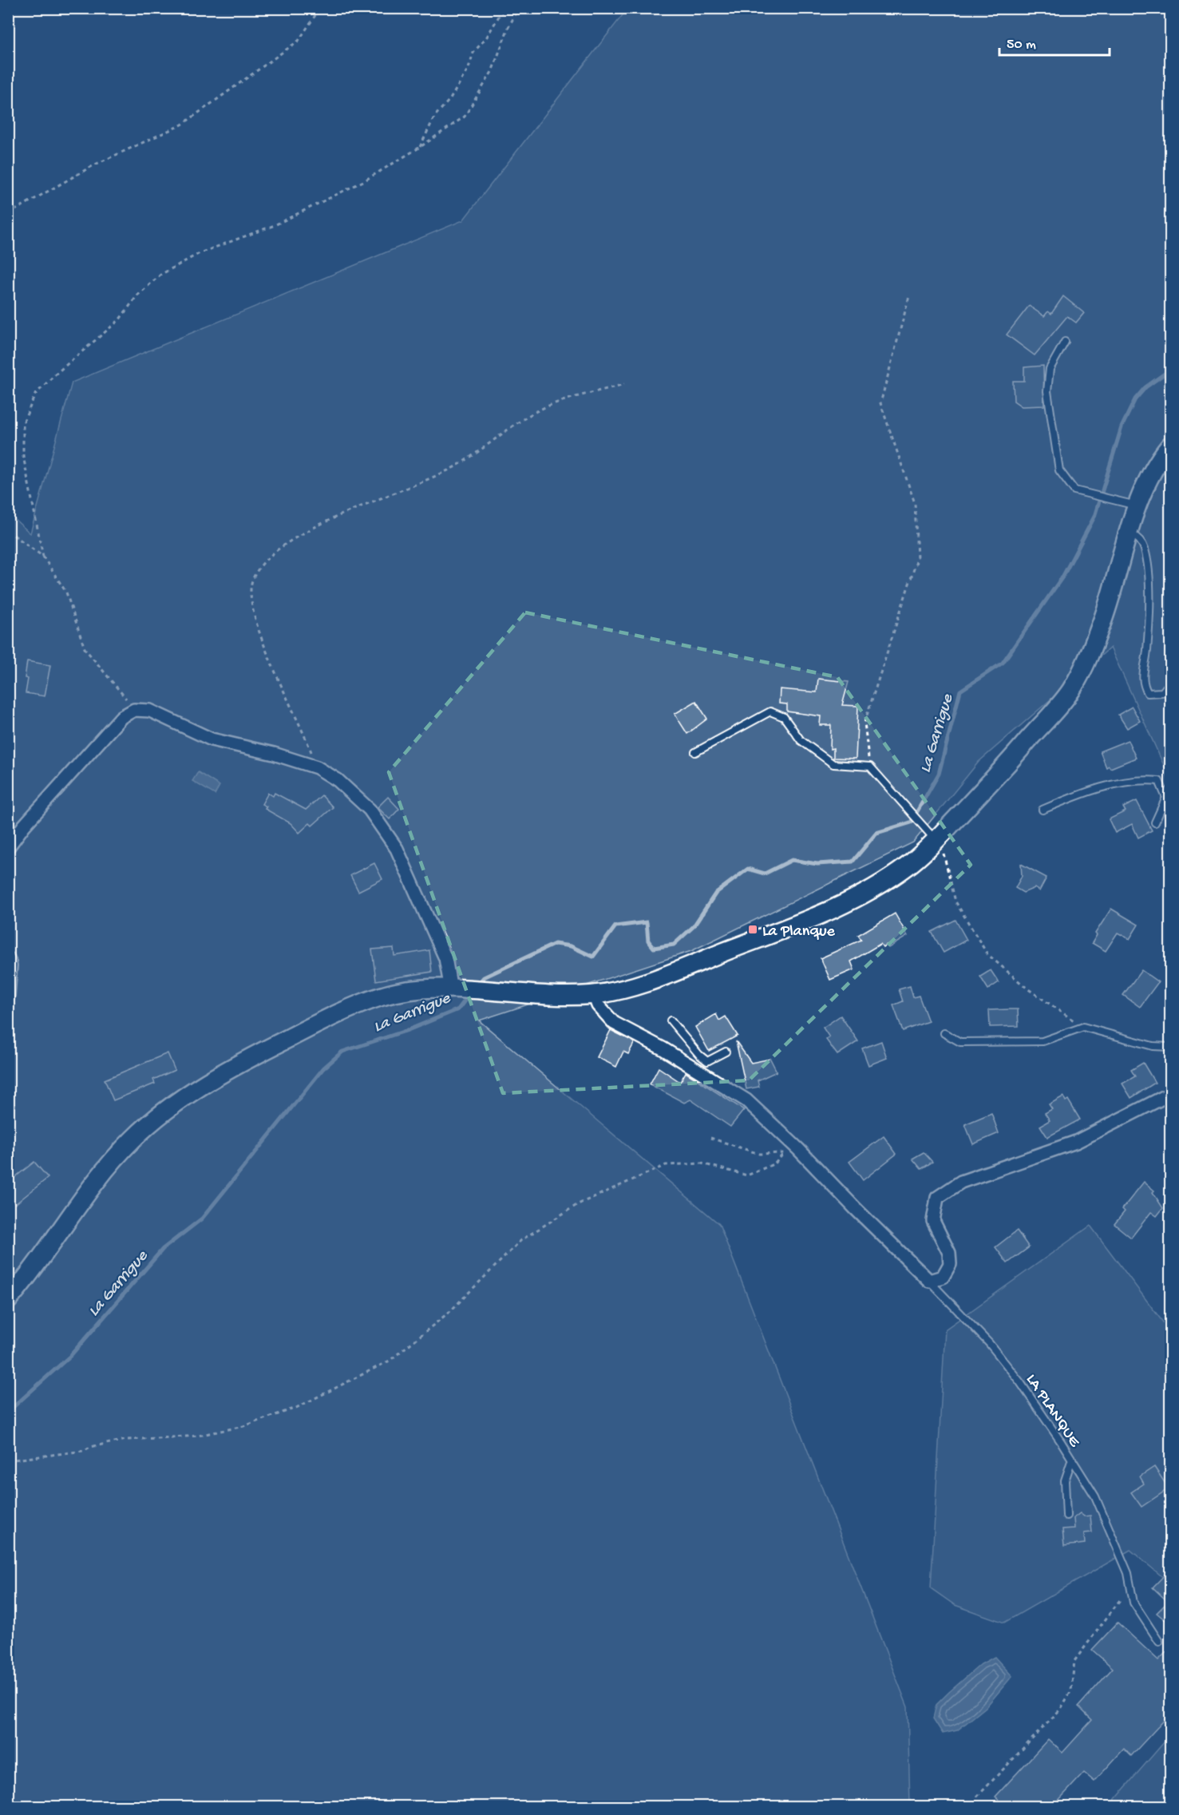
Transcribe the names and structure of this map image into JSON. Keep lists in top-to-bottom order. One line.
{"streets":{"lane":["LA PLANQUE"]},"water":["La Garrigue"],"places":{"transit":["La Planque"]},"scale_bar":"50 m"}
